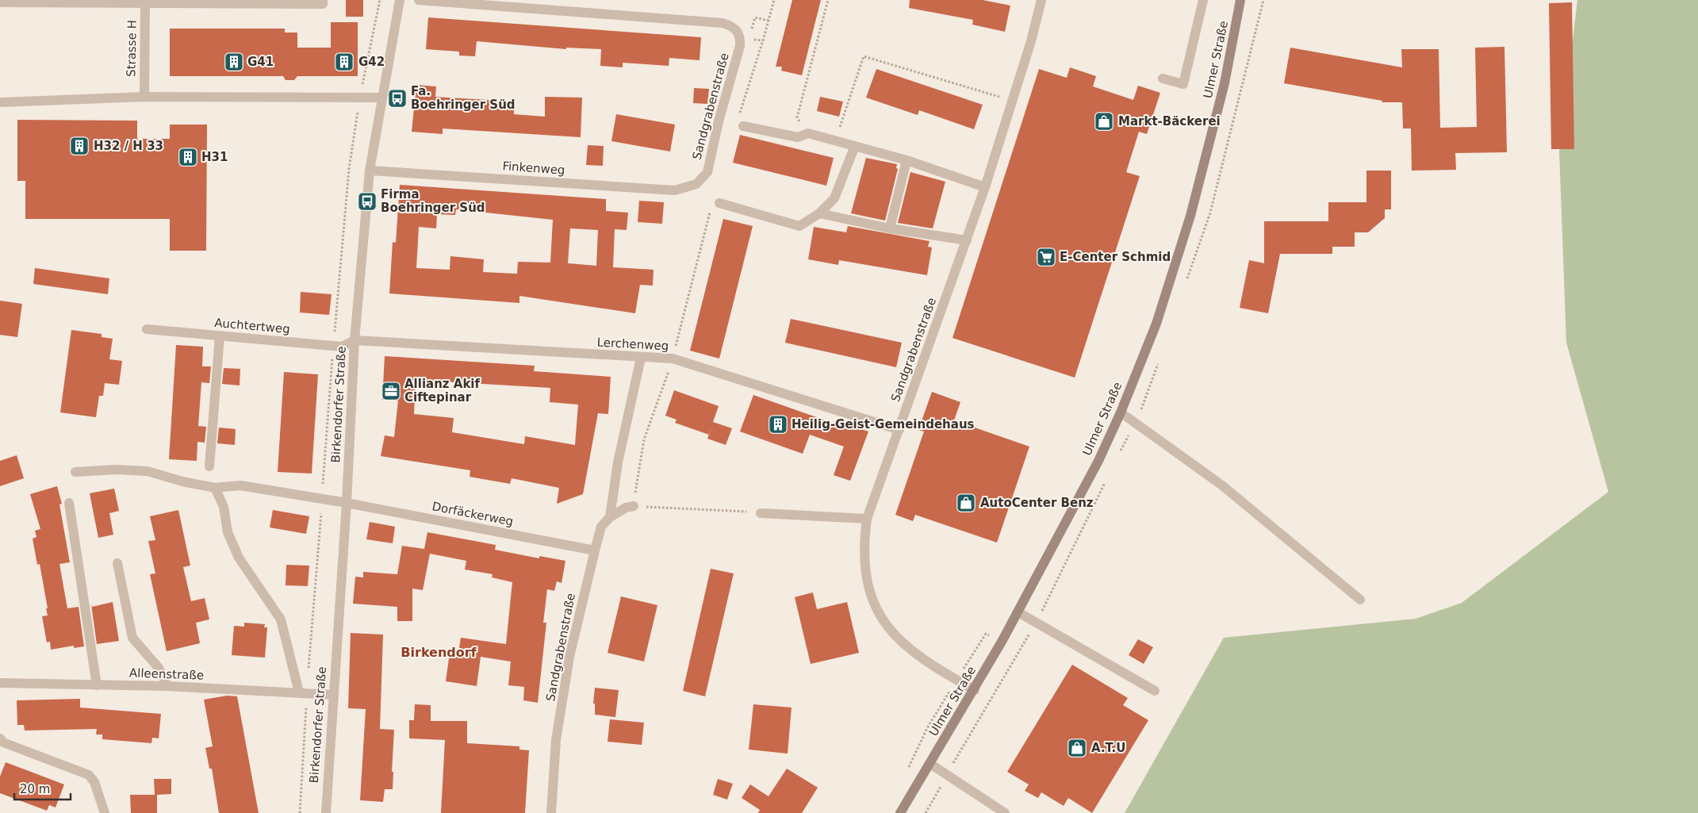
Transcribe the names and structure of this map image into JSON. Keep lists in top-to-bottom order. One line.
{"streets":{"main road":["Ulmer Straße"],"street":["Strasse H","Sandgrabenstraße","Finkenweg","Auchtertweg","Lerchenweg","Birkendorfer Straße","Dorfäckerweg","Alleenstraße"]},"crossings":[["Ulmer Straße","Sandgrabenstraße"],["Sandgrabenstraße","Finkenweg"],["Sandgrabenstraße","Lerchenweg"],["Sandgrabenstraße","Dorfäckerweg"],["Finkenweg","Birkendorfer Straße"],["Auchtertweg","Lerchenweg"],["Auchtertweg","Birkendorfer Straße"],["Lerchenweg","Birkendorfer Straße"],["Birkendorfer Straße","Dorfäckerweg"],["Birkendorfer Straße","Alleenstraße"]],"districts":["Birkendorf"],"places":{"building":["G41","G42","H32 / H 33","H31","Heilig-Geist-Gemeindehaus"],"bus stop":["Fa. Boehringer Süd","Firma Boehringer Süd"],"shop":["Markt-Bäckerei","AutoCenter Benz","A.T.U"],"supermarket":["E-Center Schmid"],"office":["Allianz Akif Ciftepinar"]},"scale_bar":"20 m"}
